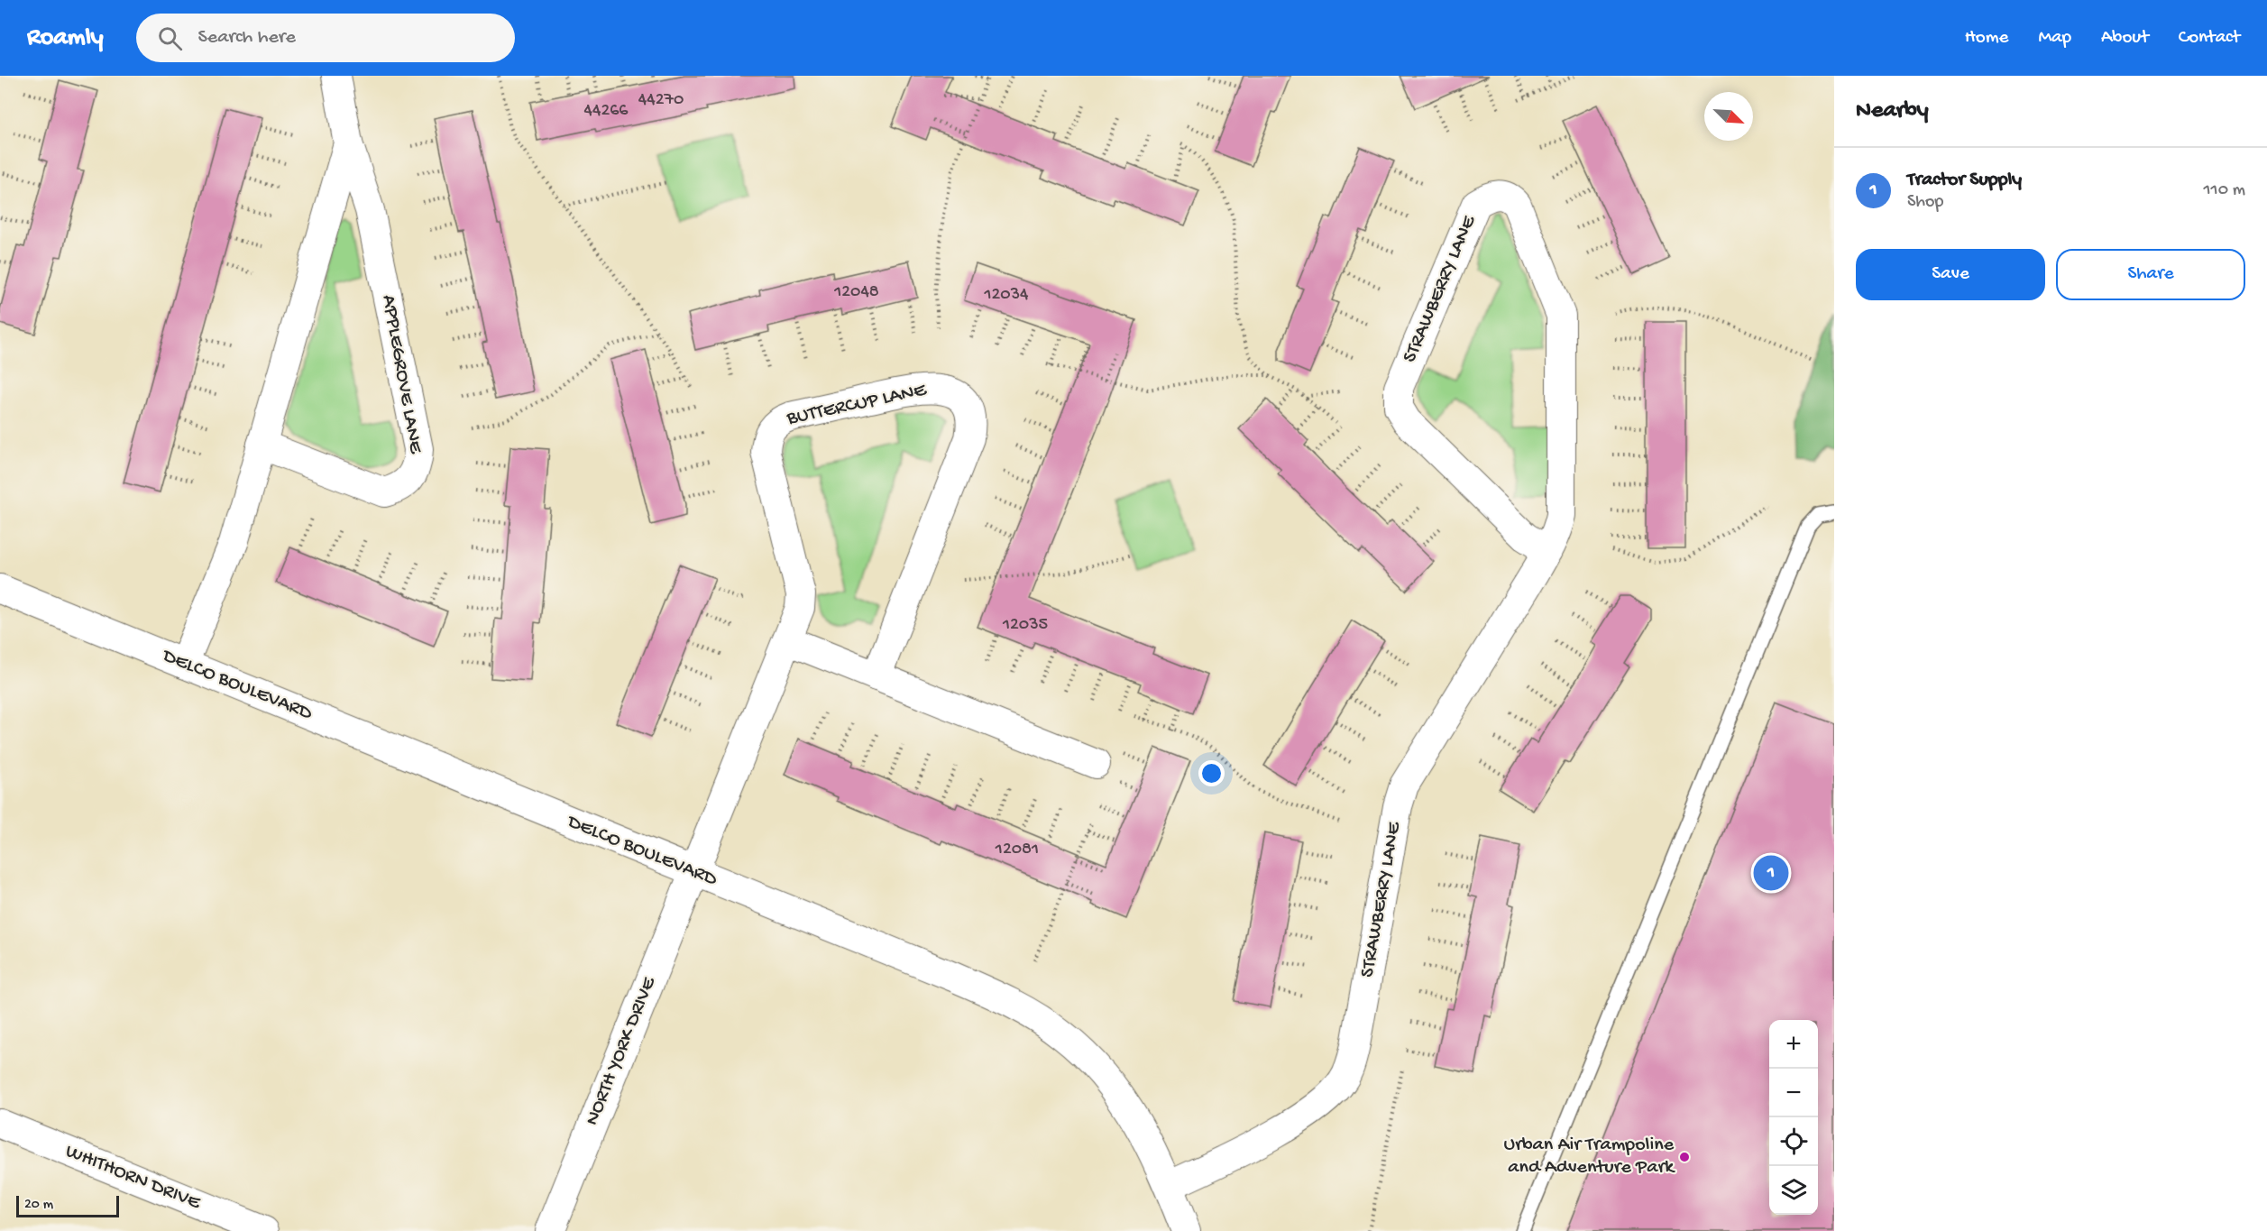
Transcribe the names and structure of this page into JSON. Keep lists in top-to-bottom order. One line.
{"streets":{"street":["STRAWBERRY LANE","APPLEGROVE LANE","BUTTERCUP LANE","DELCO BOULEVARD","NORTH YORK DRIVE","WHITHORN DRIVE"]},"crossings":[["STRAWBERRY LANE","DELCO BOULEVARD"],["APPLEGROVE LANE","DELCO BOULEVARD"],["BUTTERCUP LANE","DELCO BOULEVARD"],["BUTTERCUP LANE","NORTH YORK DRIVE"],["DELCO BOULEVARD","NORTH YORK DRIVE"]],"places":["Urban Air Trampoline and Adventure Park"],"house_numbers":["44270","44266","12048","12034","12035","12081"],"scale_bar":"20 m","north":"bottom right","page":{"header":"Roamly","search":"Search here","nav":["Home","Map","About","Contact"],"heading":"Nearby","list":[{"mark":"1","name":"Tractor Supply","note":"Shop","value":"110 m"}],"buttons":["Save","Share"],"pins":"1","map_buttons":["+","−"],"scale":"20 m"}}
